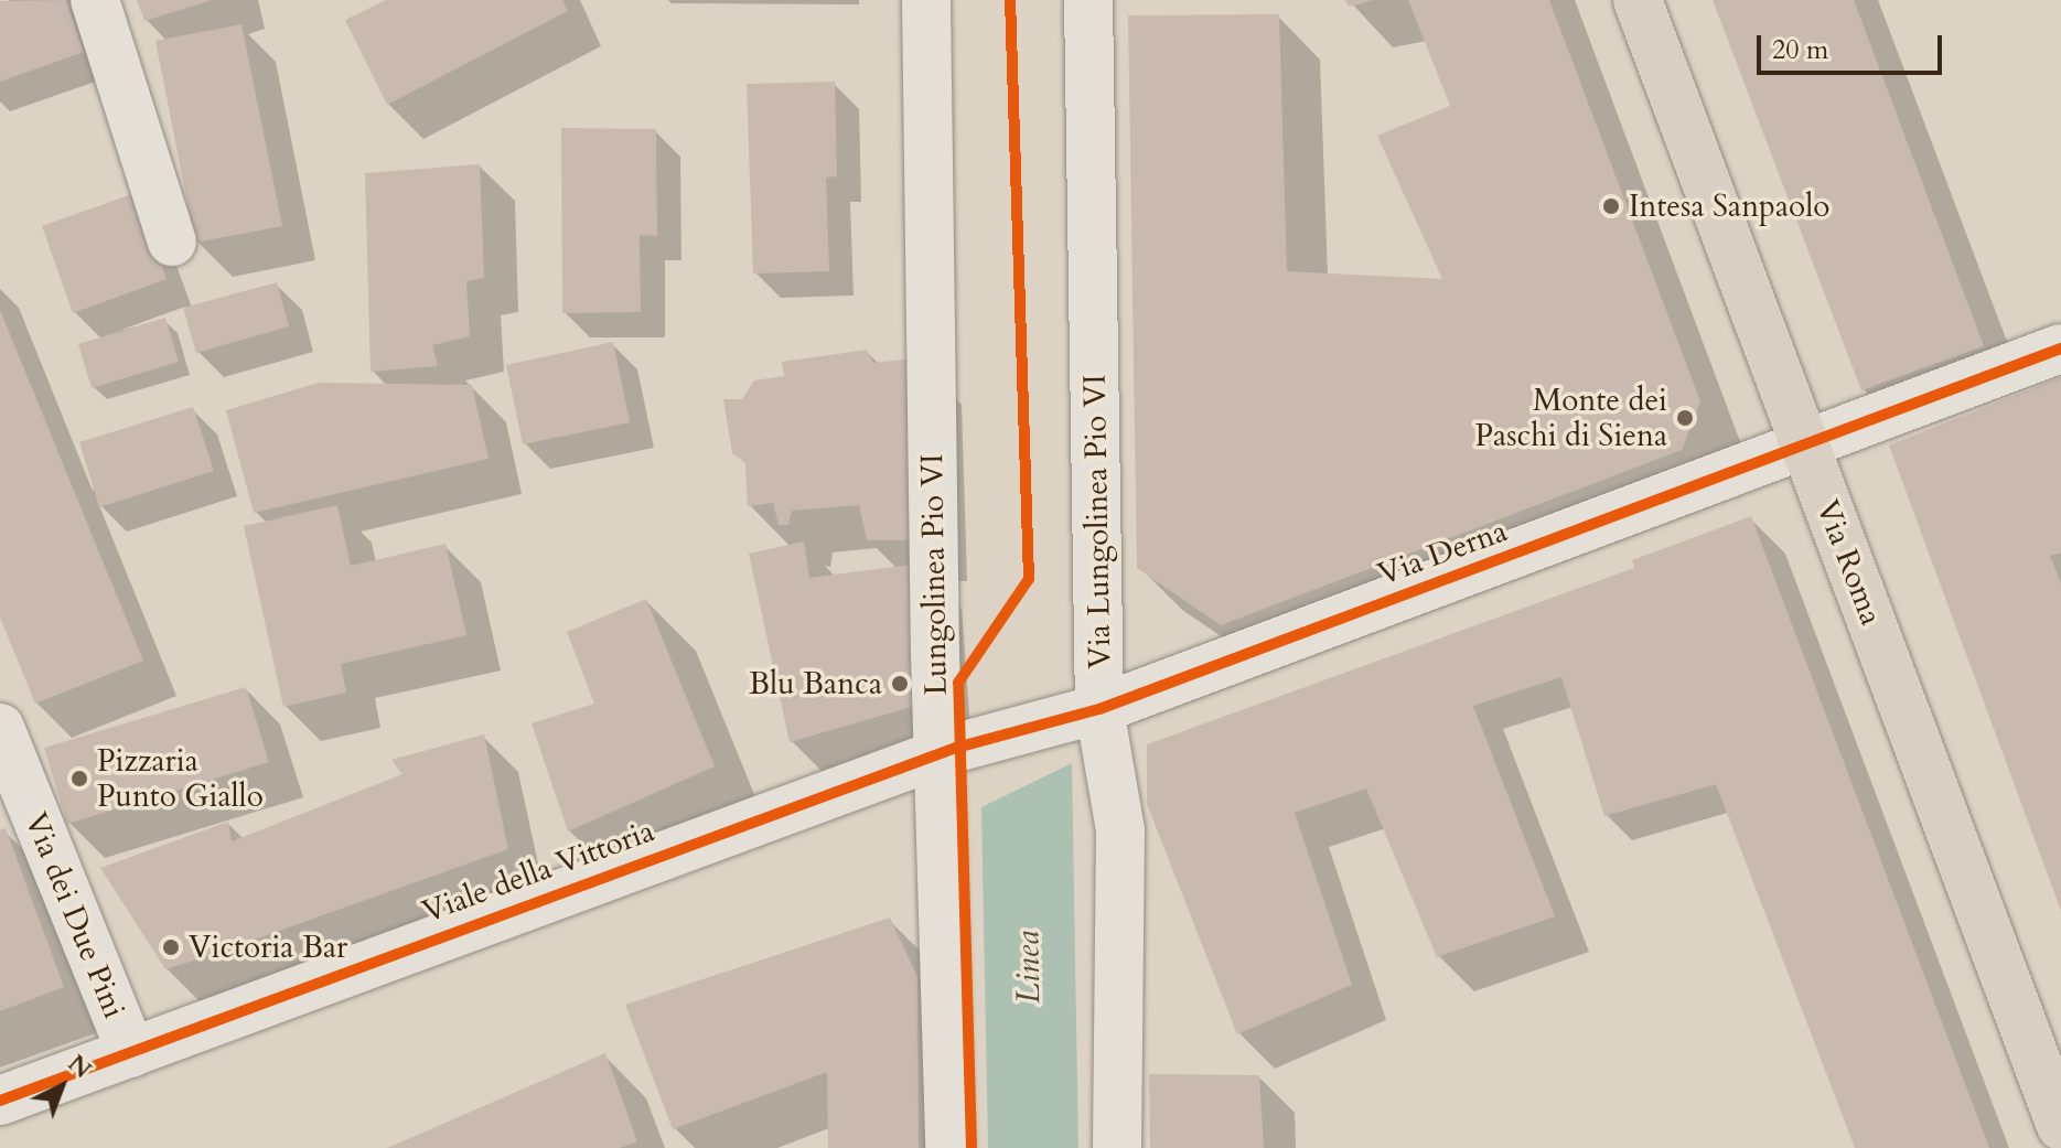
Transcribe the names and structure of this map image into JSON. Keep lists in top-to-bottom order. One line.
{"streets":{"main road":["Via Roma"],"street":["Via Lungolinea Pio VI","Via Derna","Lungolinea Pio VI","Viale della Vittoria","Via dei Due Pini"]},"crossings":[["Via Lungolinea Pio VI","Via Derna"],["Via Lungolinea Pio VI","Viale della Vittoria"],["Via Derna","Via Roma"],["Via Derna","Viale della Vittoria"],["Lungolinea Pio VI","Viale della Vittoria"],["Viale della Vittoria","Via dei Due Pini"]],"water":["Linea"],"places":["Intesa Sanpaolo","Monte dei Paschi di Siena","Blu Banca","Pizzaria Punto Giallo","Victoria Bar"],"scale_bar":"20 m","north":"top right"}
